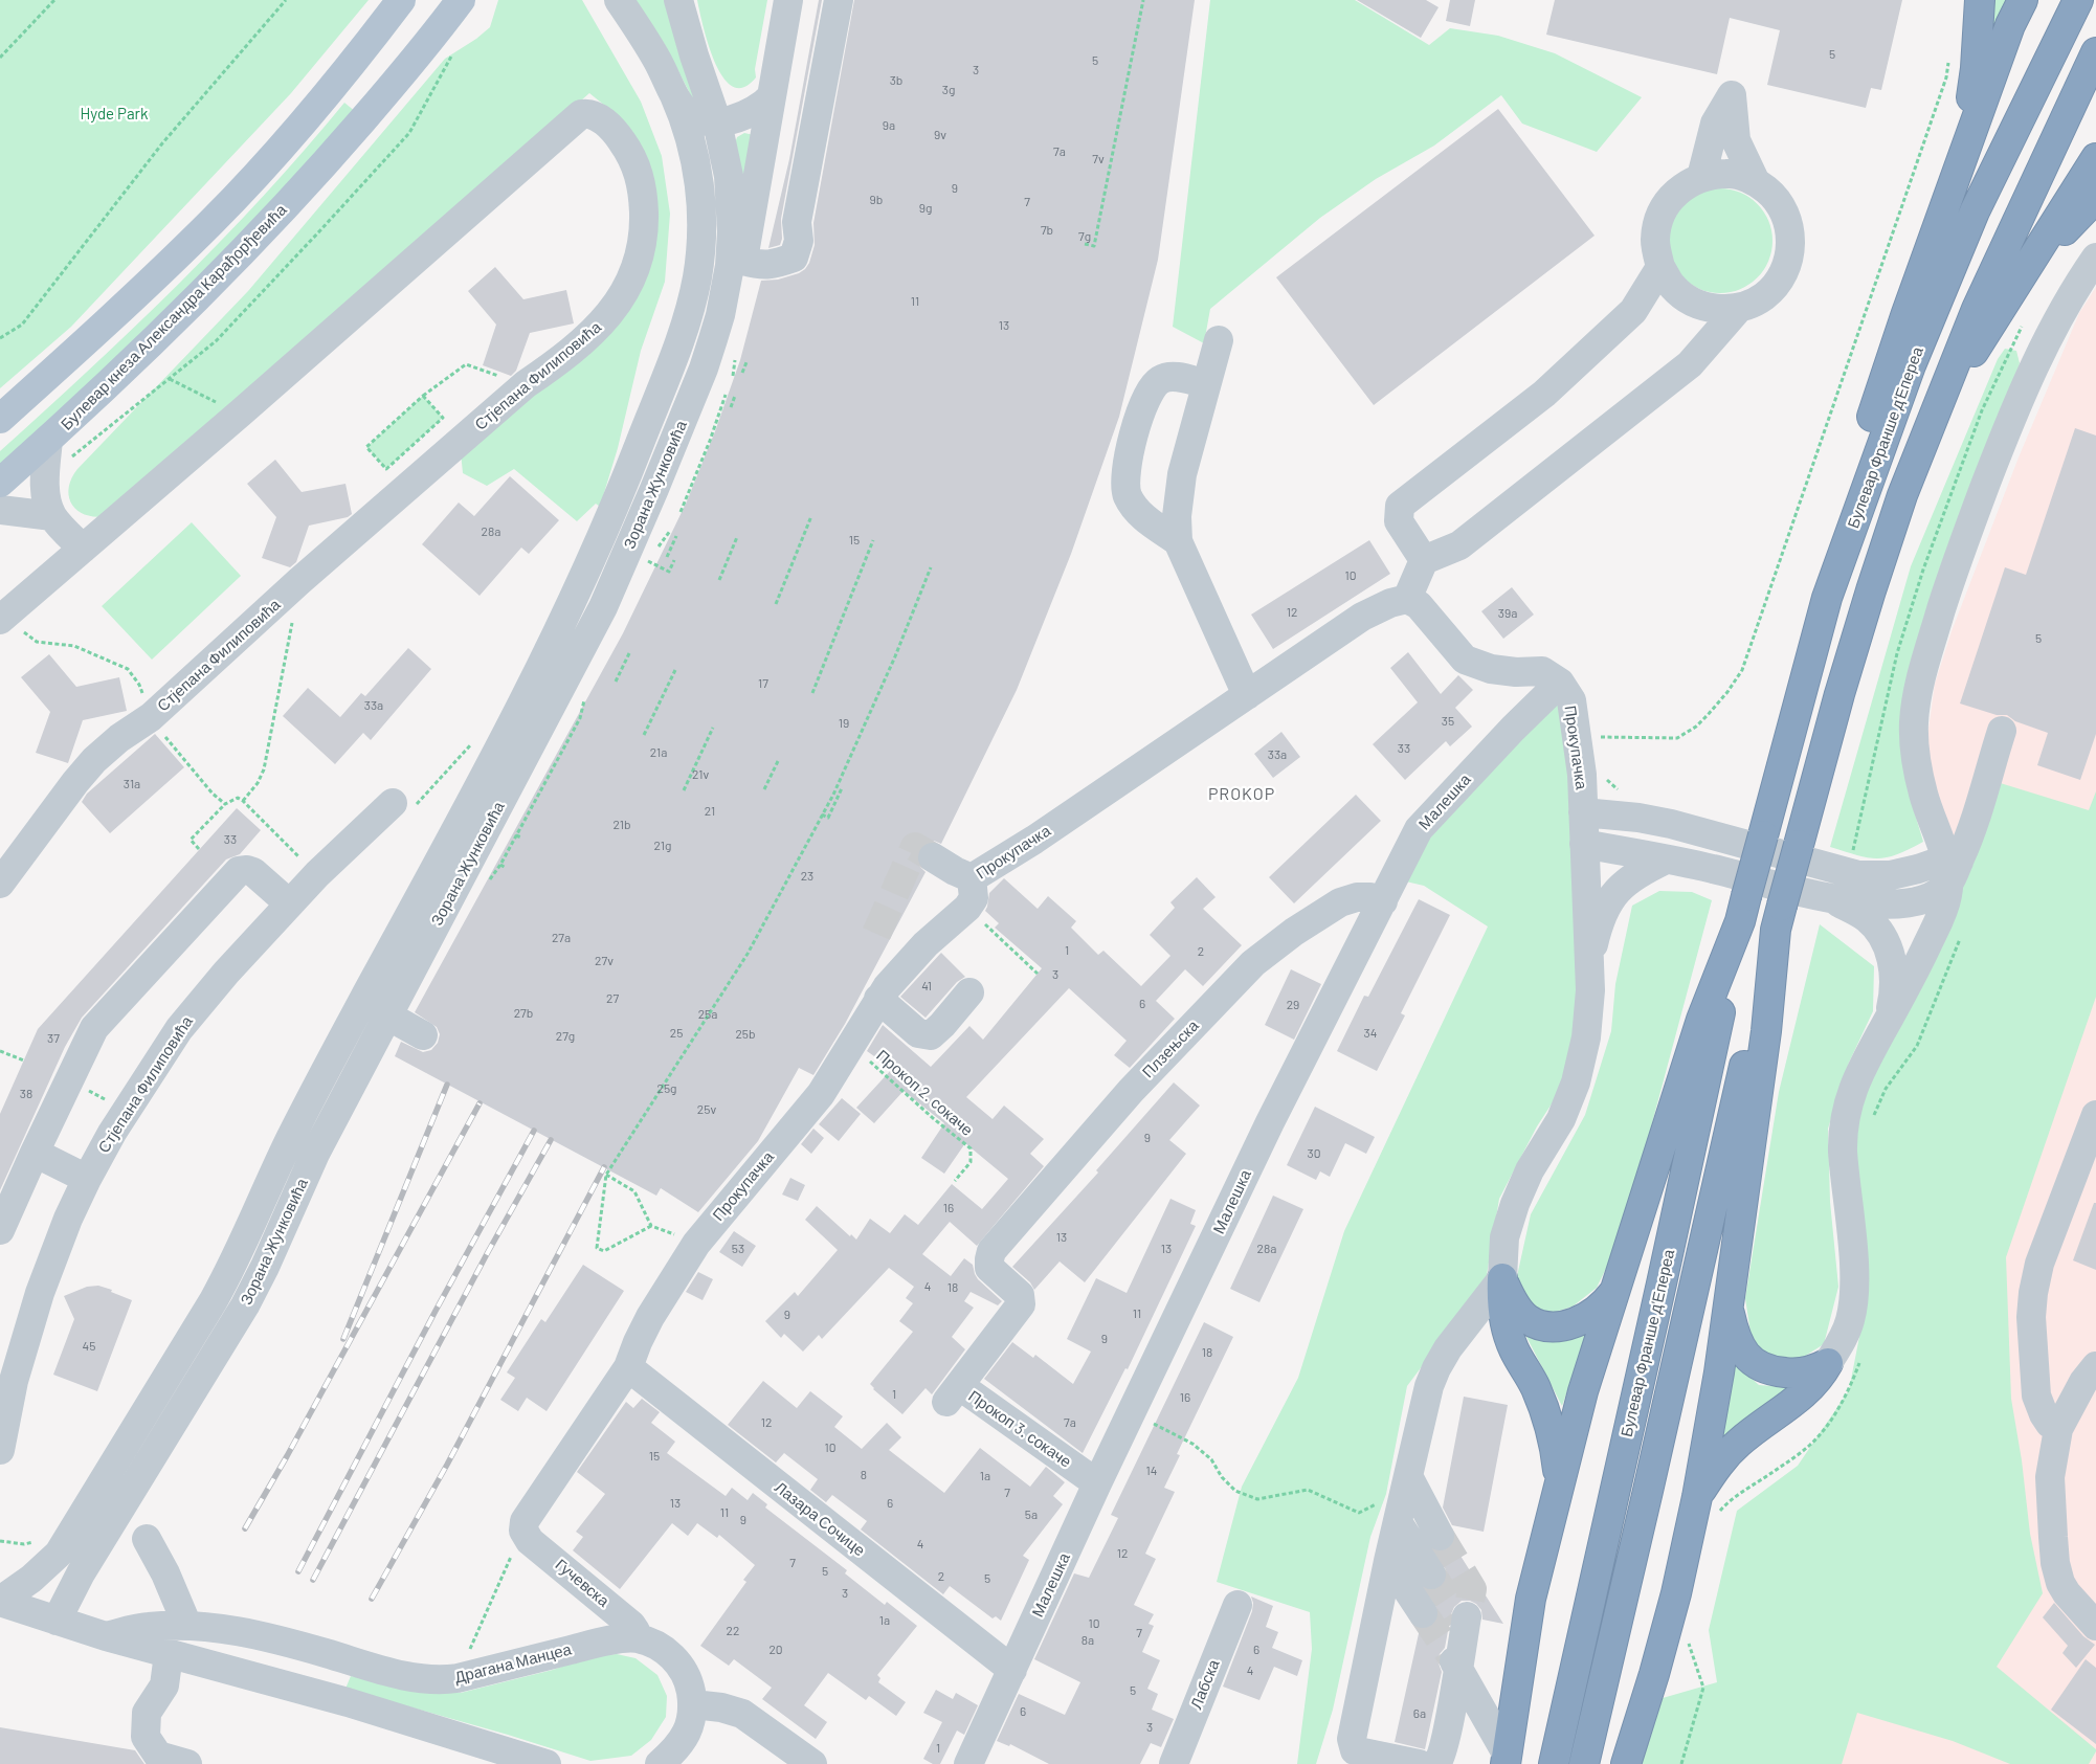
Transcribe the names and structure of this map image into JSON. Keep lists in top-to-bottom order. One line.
{"streets":{"highway":["Булевар Франше д'Епереа"],"main road":["Булевар кнеза Александра Карађорђевића"],"street":["Стјепана Филиповића","Зорана Жунковића","Прокупачка","Малешка","Плзењска","Прокоп 3. сокаче","Лазара Сочице","Гучевска","Драгана Манцеа","Лабска"],"path":["Прокоп 2. сокаче"]},"crossings":[["Прокупачка","Малешка"],["Прокупачка","Лазара Сочице"],["Прокупачка","Гучевска"],["Малешка","Плзењска"],["Малешка","Прокоп 3. сокаче"],["Малешка","Лазара Сочице"],["Плзењска","Прокоп 3. сокаче"],["Гучевска","Драгана Манцеа"]],"districts":["PROKOP"],"parks":["Hyde Park"],"house_numbers":["5","5","3","3b","3g","9a","9v","7a","7v","9","9b","7","9g","7b","7g","11","13","28a","15","10","12","39a","5","17","33a","35","19","33","21a","33a","21v","31a","21","21b","33","21g","23","27a","1","2","27v","3","41","27","6","29","27b","25a","25","34","25b","27g","37","25g","38","25v","9","30","16","13","53","13","28a","4","18","11","9","9","45","18","1","16","12","7a","10","15","14","8","1a","7","13","6","11","5a","9","4","12","7","5","2","5","3","1a","10","22","7","8a","20","6","4","5","6","6a","3","1"]}
